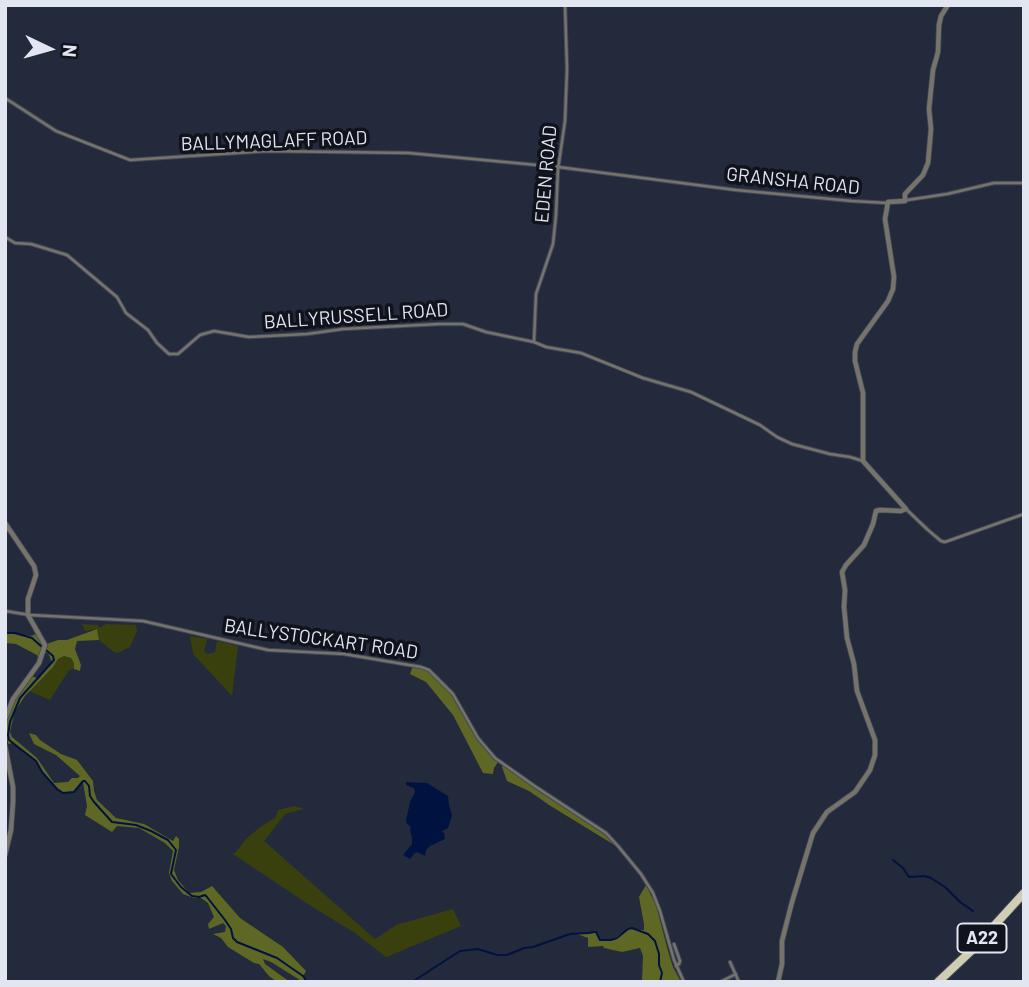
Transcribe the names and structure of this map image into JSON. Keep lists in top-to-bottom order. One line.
{"streets":{"highway":["A22"],"street":["BALLYMAGLAFF ROAD","EDEN ROAD","GRANSHA ROAD","BALLYRUSSELL ROAD","BALLYSTOCKART ROAD"]},"crossings":[["BALLYMAGLAFF ROAD","EDEN ROAD"],["BALLYMAGLAFF ROAD","GRANSHA ROAD"],["EDEN ROAD","GRANSHA ROAD"],["EDEN ROAD","BALLYRUSSELL ROAD"]],"north":"right"}
